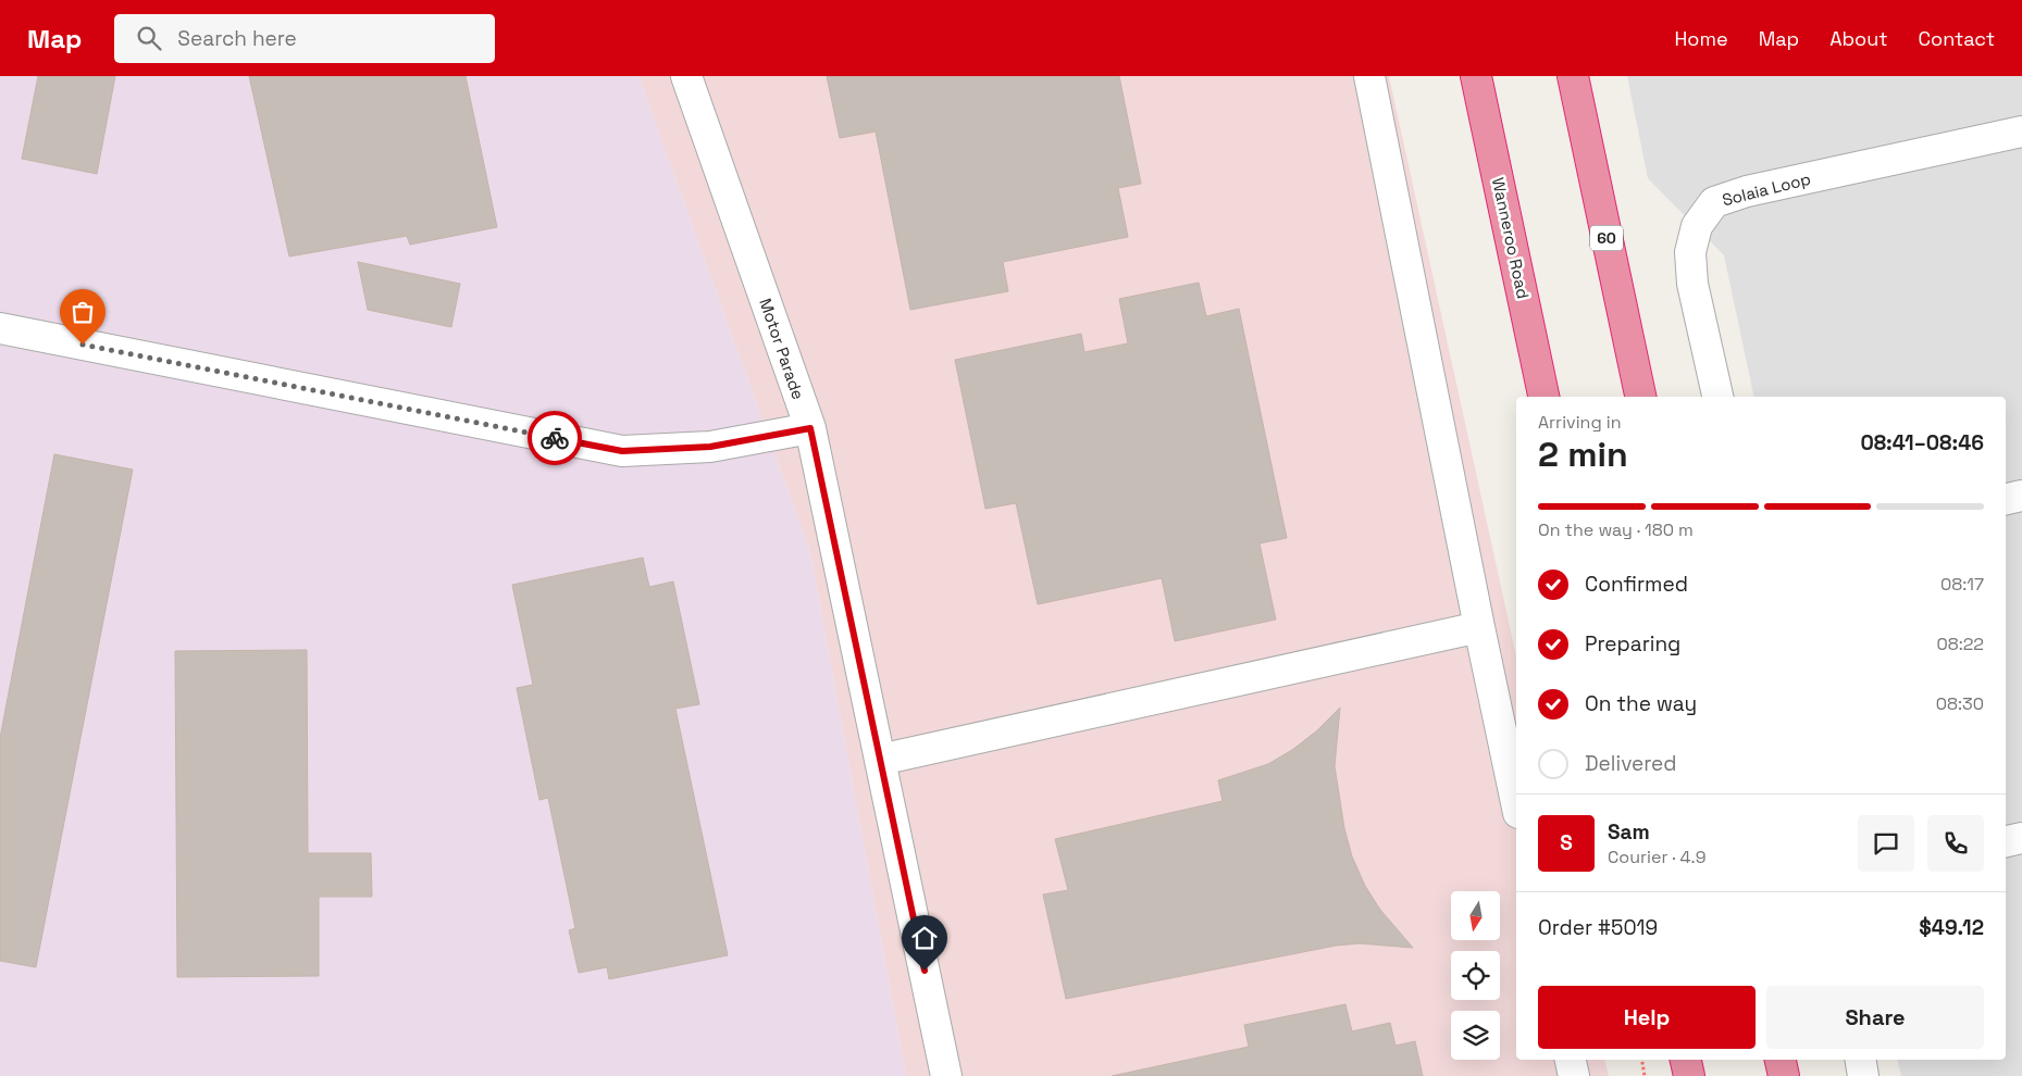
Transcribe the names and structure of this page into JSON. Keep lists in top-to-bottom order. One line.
{"streets":{"highway":["Wanneroo Road","60"],"street":["Solaia Loop","Motor Parade"]},"north":"bottom","page":{"header":"Map","search":"Search here","nav":["Home","Map","About","Contact"],"heading":["2 min","Arriving in","08:41–08:46"],"panel":["Sam","Courier · 4.9","Order #5019","$49.12"],"bar":"On the way · 180 m","list":[["Confirmed","08:17"],["Preparing","08:22"],["On the way","08:30"],"Delivered"],"round":"S","buttons":["Help","Share"]}}
